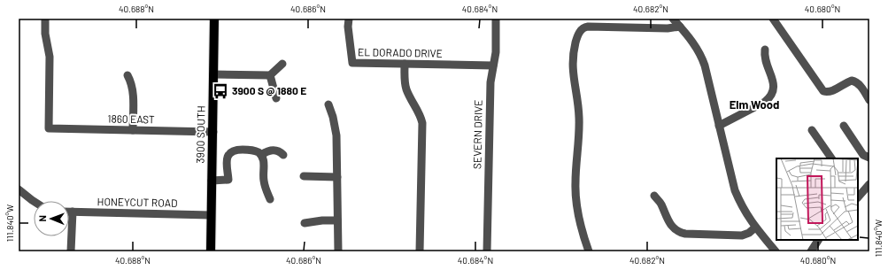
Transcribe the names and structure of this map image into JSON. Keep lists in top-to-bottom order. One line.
{"streets":{"main road":["3900 SOUTH"],"street":["EL DORADO DRIVE","1860 EAST","SEVERN DRIVE","HONEYCUT ROAD"]},"crossings":[["EL DORADO DRIVE","SEVERN DRIVE"],["1860 EAST","3900 SOUTH"],["3900 SOUTH","HONEYCUT ROAD"]],"districts":["Elm Wood"],"places":{"bus stop":["3900 S @ 1880 E"]},"north":"left","coordinates":["40.688°N","40.686°N","40.684°N","40.682°N","40.680°N","111.840°W"]}
